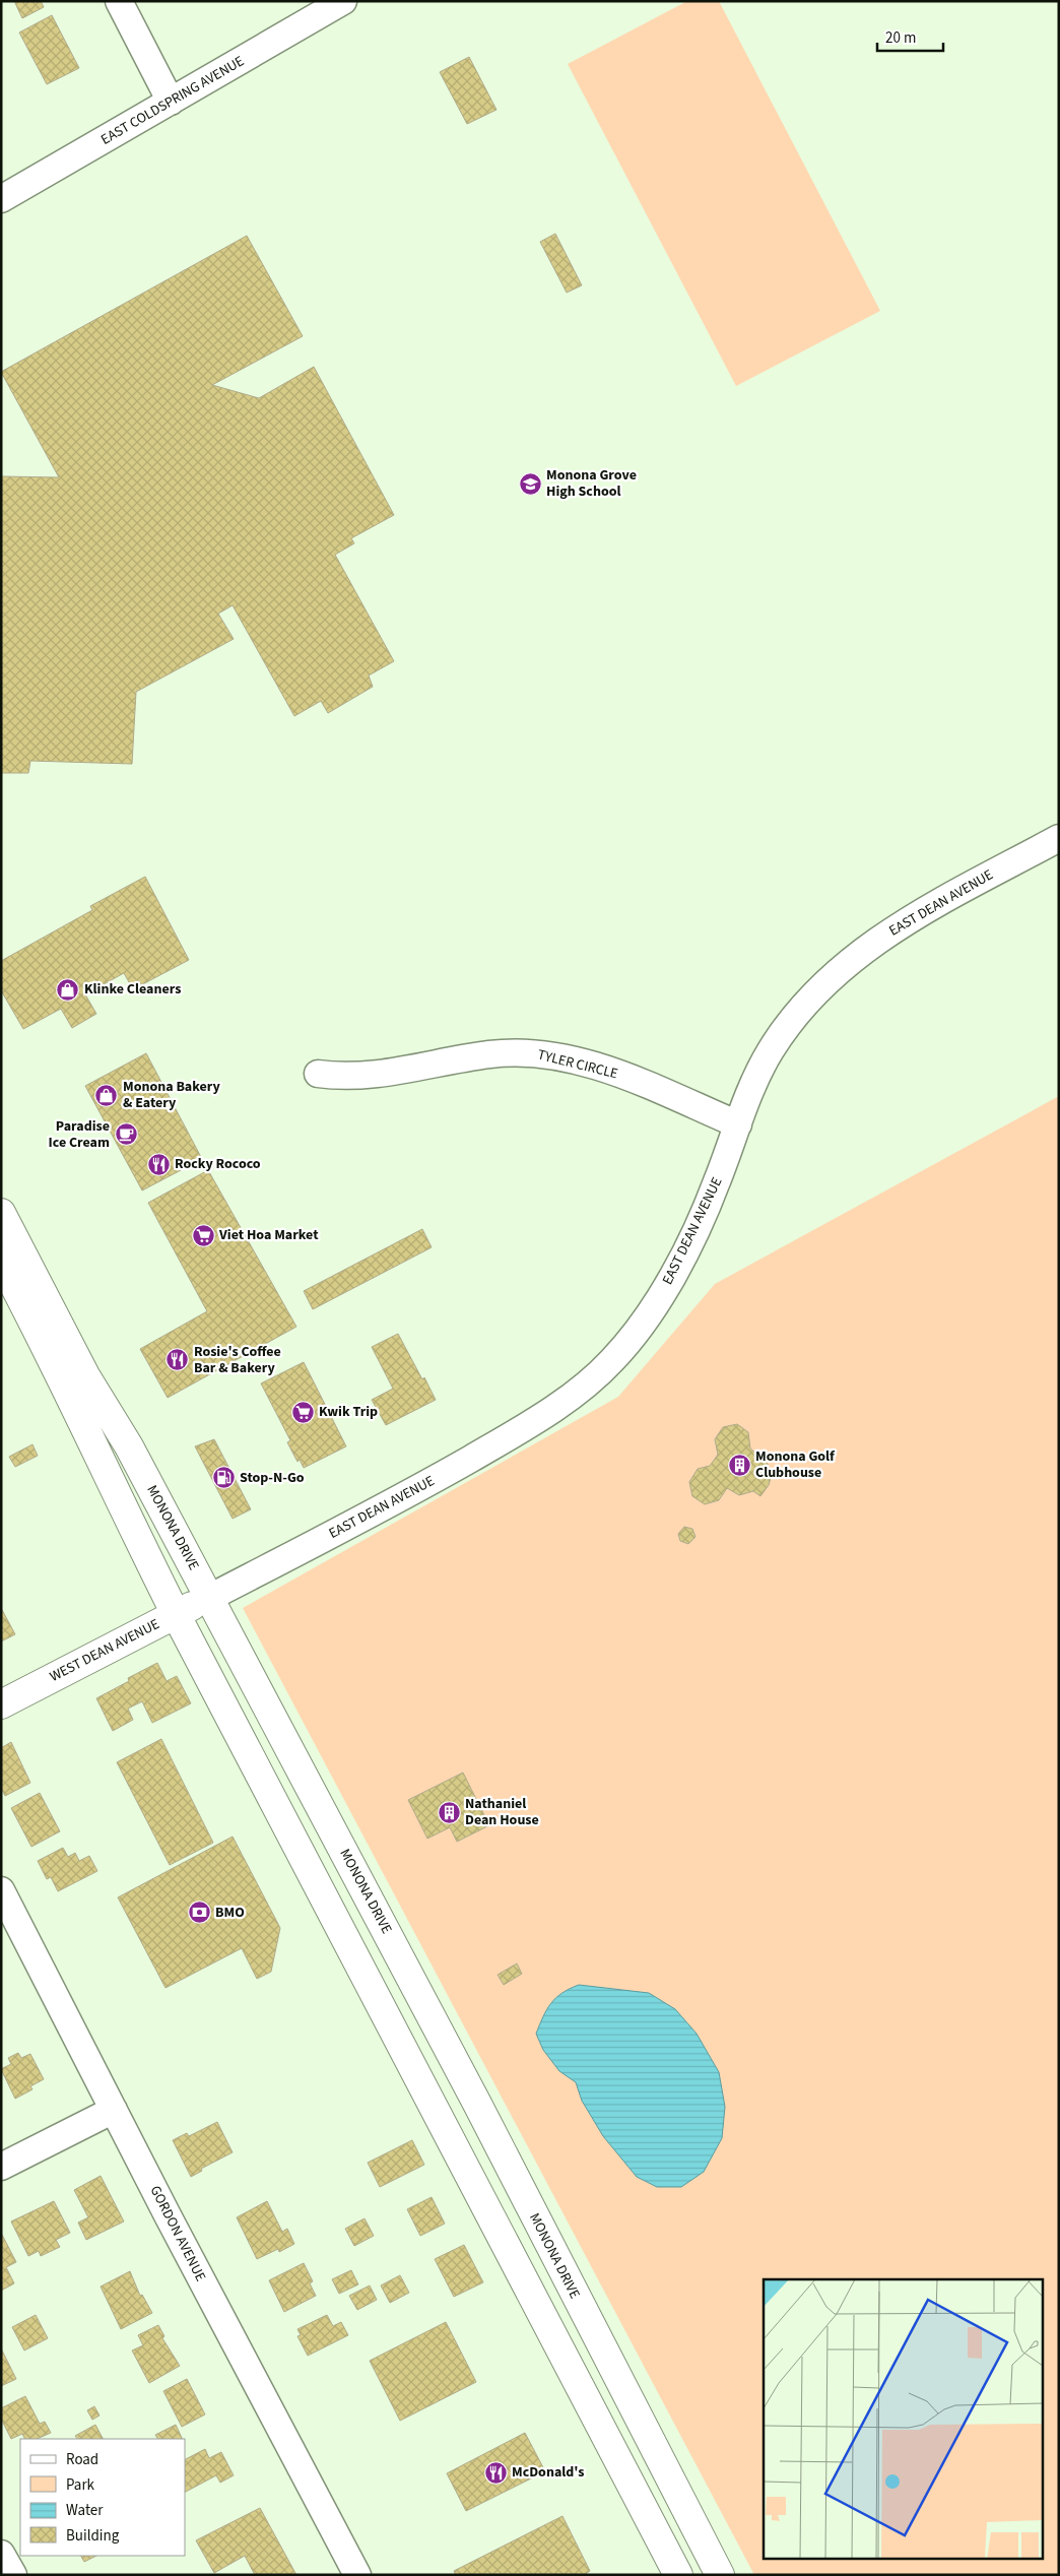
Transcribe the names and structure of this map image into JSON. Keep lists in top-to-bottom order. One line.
{"streets":{"street":["EAST COLDSPRING AVENUE","EAST DEAN AVENUE","TYLER CIRCLE","MONONA DRIVE","WEST DEAN AVENUE","GORDON AVENUE"]},"crossings":[["EAST DEAN AVENUE","TYLER CIRCLE"],["EAST DEAN AVENUE","MONONA DRIVE"],["EAST DEAN AVENUE","WEST DEAN AVENUE"],["MONONA DRIVE","WEST DEAN AVENUE"]],"places":{"school or university":["Monona Grove High School"],"shop":["Klinke Cleaners","Monona Bakery & Eatery"],"cafe":["Paradise Ice Cream"],"restaurant":["Rocky Rococo","Rosie's Coffee Bar & Bakery","McDonald's"],"supermarket":["Viet Hoa Market","Kwik Trip"],"building":["Monona Golf Clubhouse","Nathaniel Dean House"],"fuel station":["Stop-N-Go"],"bank":["BMO"]},"legend":["Road","Park","Water","Building"],"scale_bar":"20 m"}
